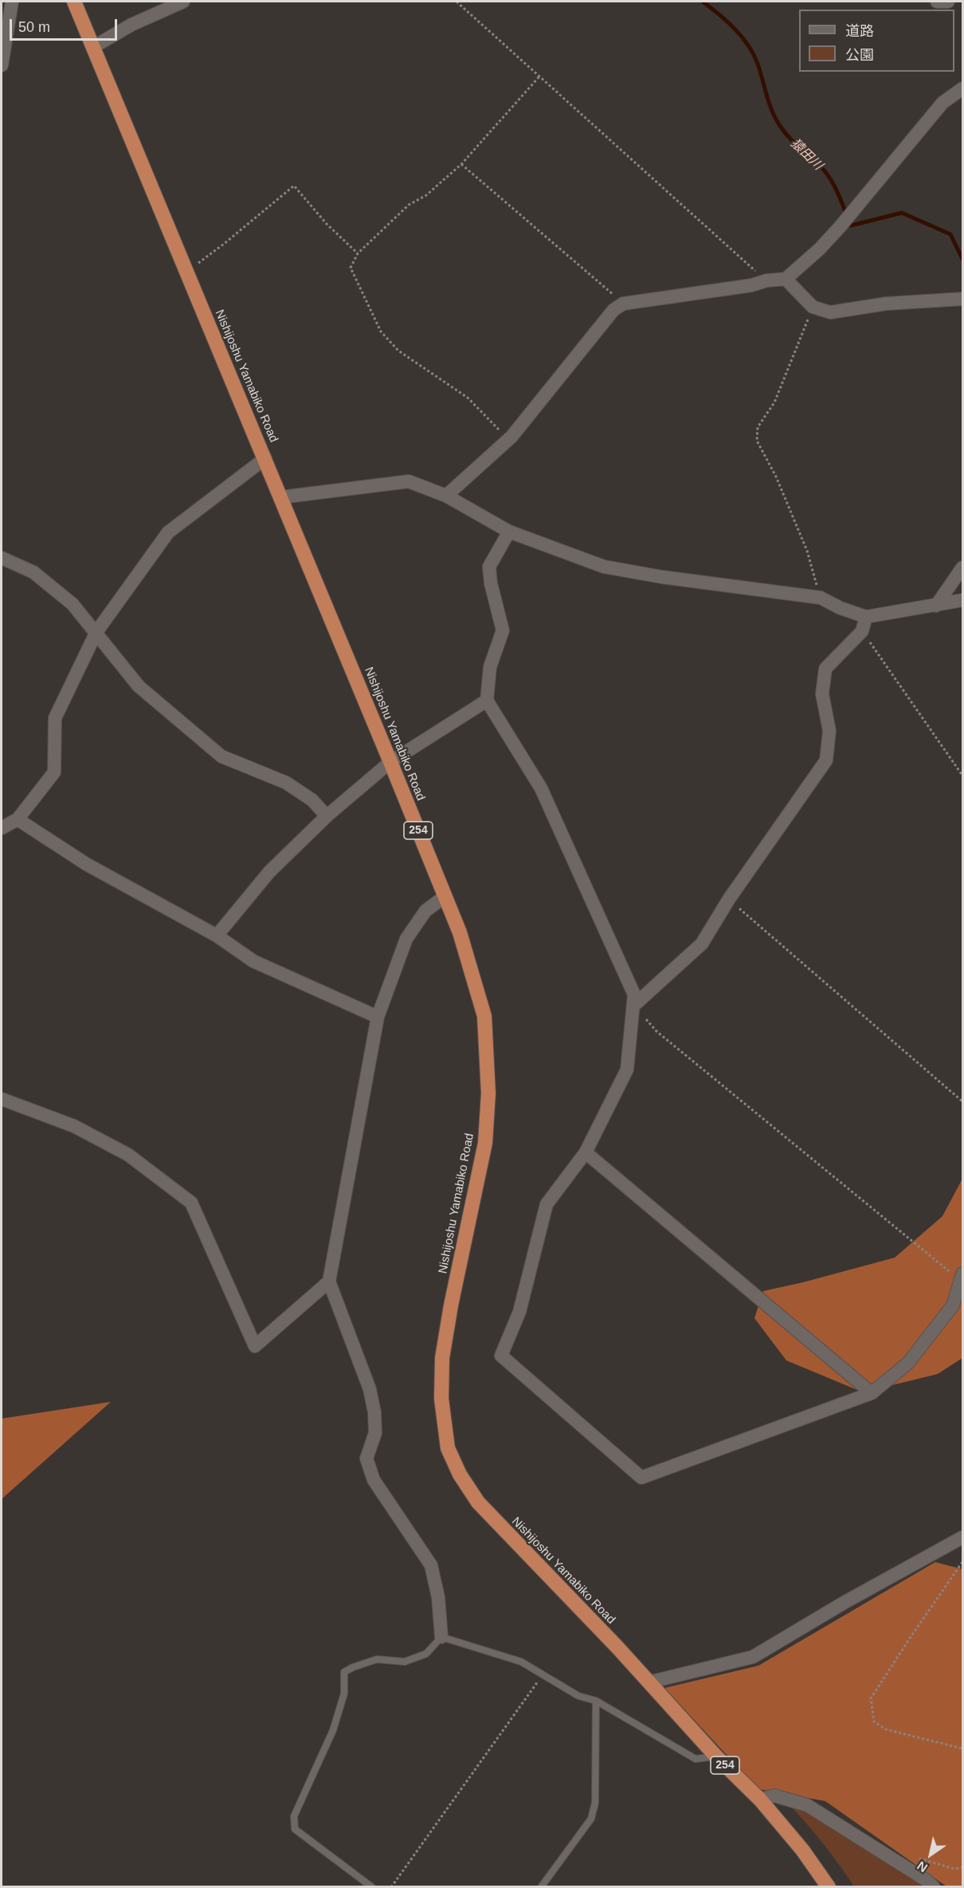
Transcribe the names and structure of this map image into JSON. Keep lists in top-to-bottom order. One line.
{"streets":{"highway":["Nishijoshu Yamabiko Road","254"]},"water":["猿田川"],"legend":["道路","公園"],"scale_bar":"50 m","north":"bottom left"}
